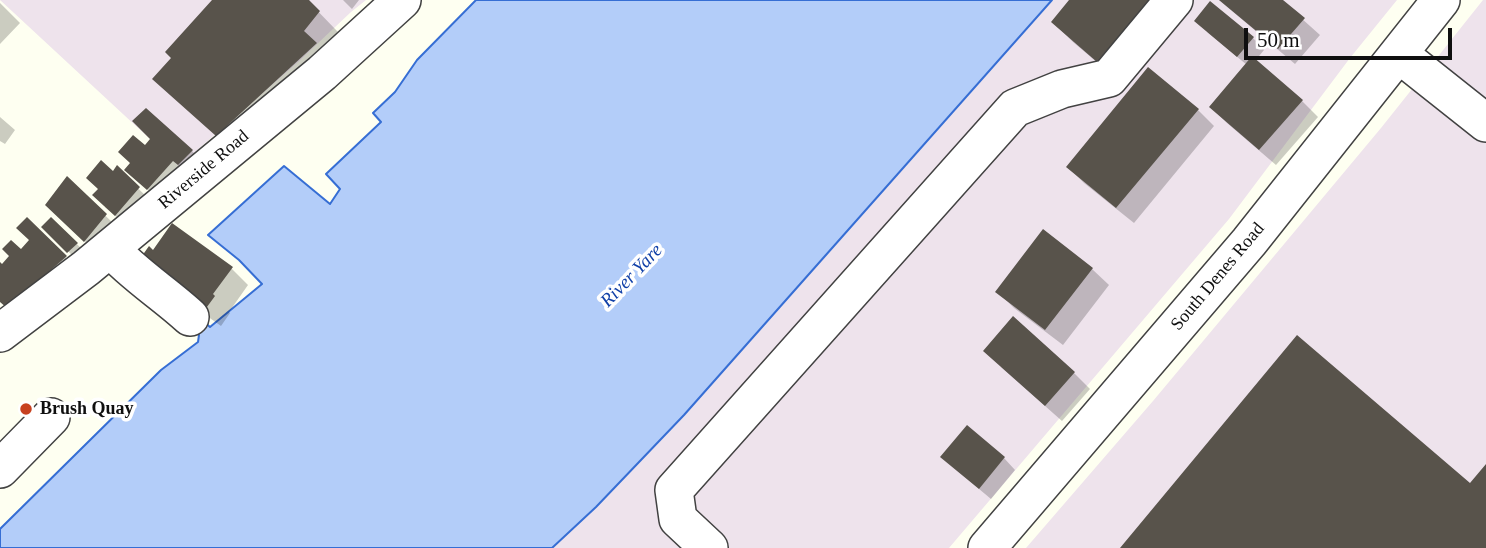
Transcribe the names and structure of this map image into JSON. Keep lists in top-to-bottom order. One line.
{"streets":{"street":["Riverside Road","South Denes Road"]},"water":["River Yare"],"places":["Brush Quay"],"scale_bar":"50 m"}
